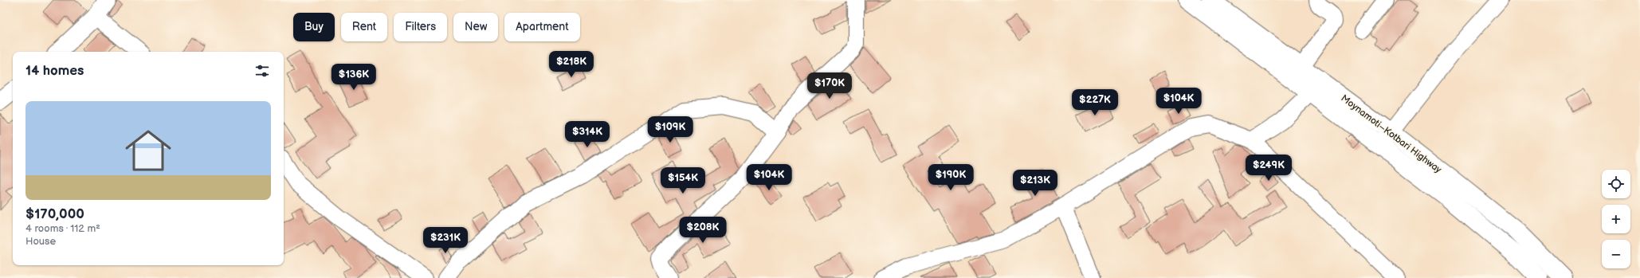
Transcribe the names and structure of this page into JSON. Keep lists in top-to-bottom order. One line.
{"streets":{"main road":["Moynamoti–Kotbari Highway"]},"page":{"chip":["Buy","Rent","Filters","New","Apartment"],"price":["$218K","$136K","$170K","$104K","$227K","$109K","$314K","$249K","$104K","$190K","$154K","$213K","$208K","$231K"],"heading":"14 homes","list":[{"name":"$170,000","note":"4 rooms · 112 m² · House"}],"map_buttons":["+","−"]}}
